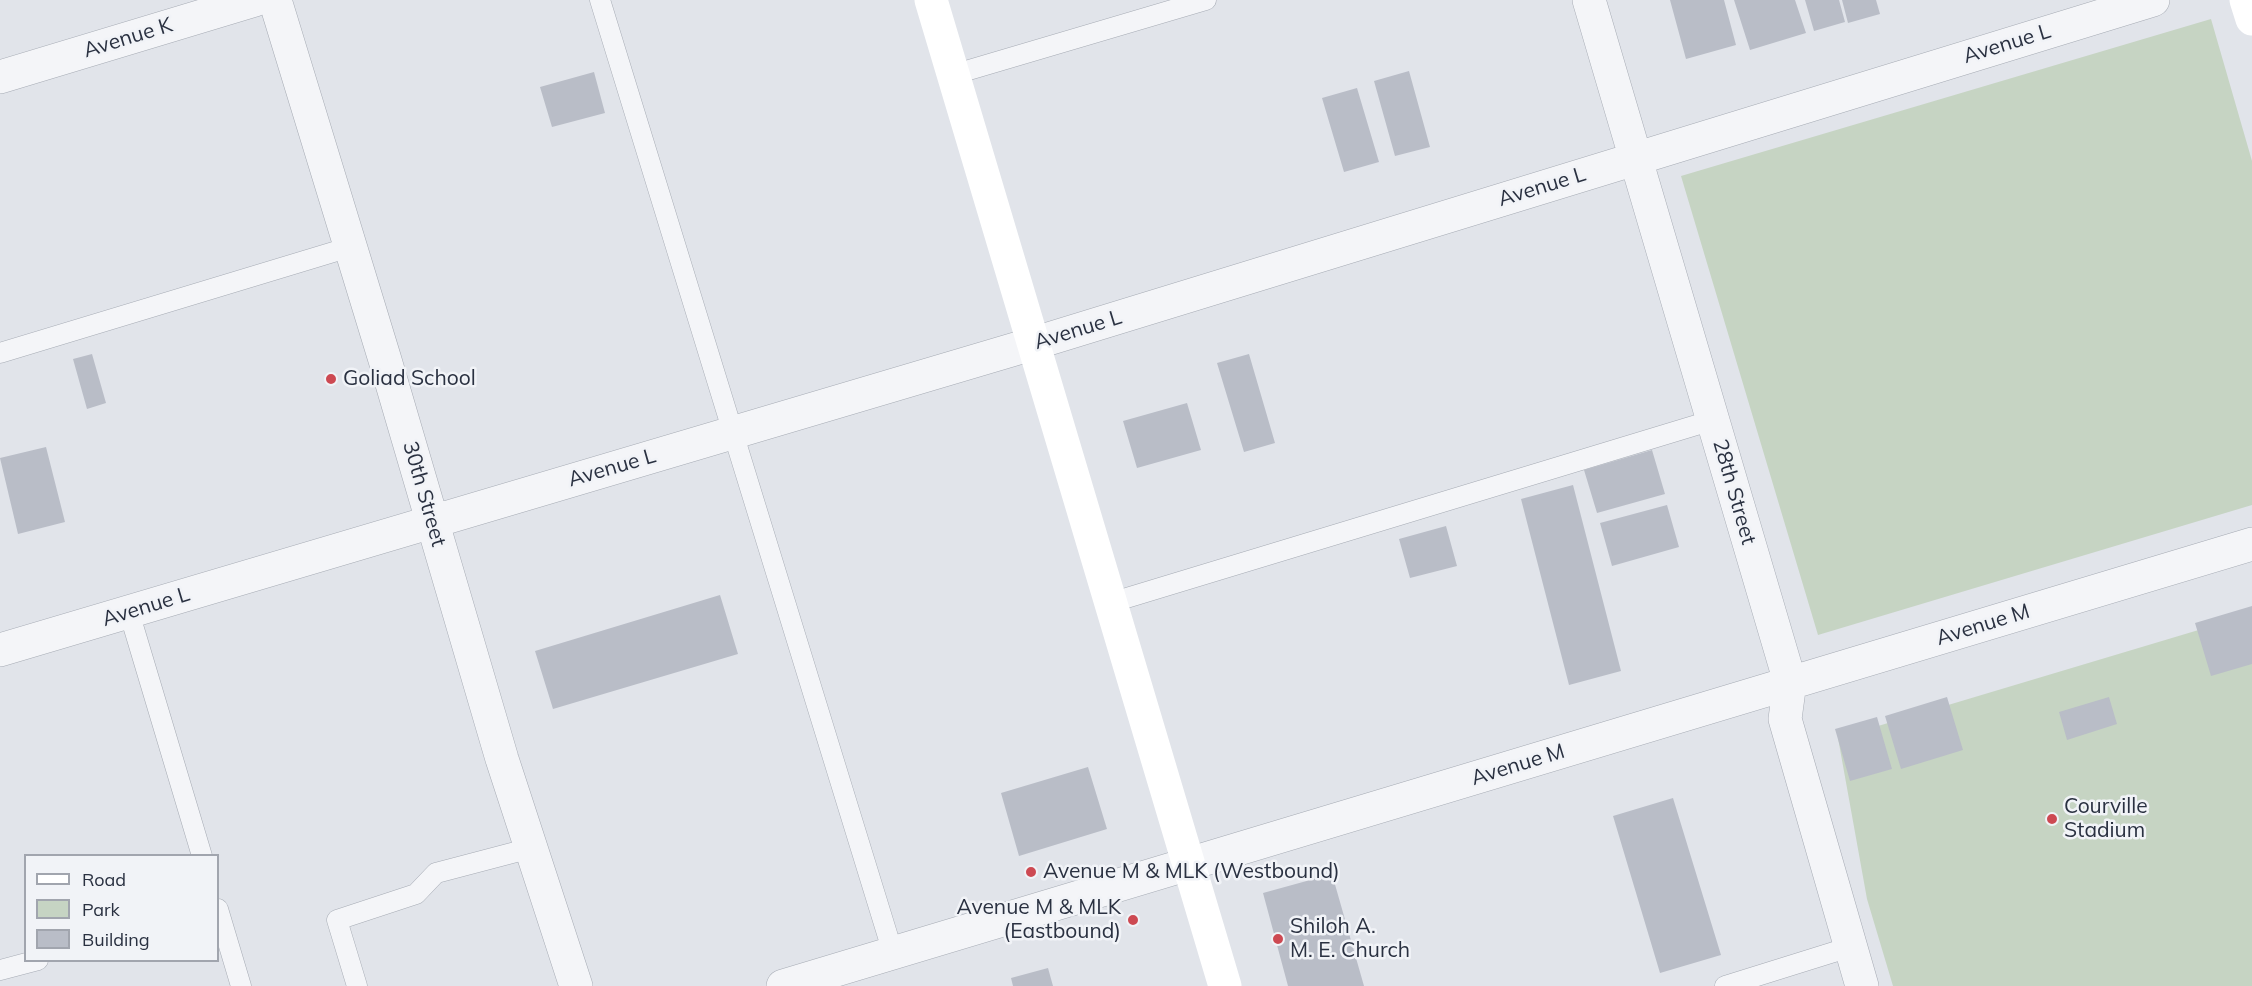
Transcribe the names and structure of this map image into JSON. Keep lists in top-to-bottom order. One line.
{"streets":{"street":["Avenue K","Avenue L","28th Street","30th Street","Avenue M"]},"crossings":[["Avenue L","28th Street"],["Avenue L","30th Street"],["28th Street","Avenue M"]],"places":["Goliad School","Courville Stadium","Avenue M & MLK (Westbound)","Avenue M & MLK (Eastbound)","Shiloh A. M. E. Church"],"legend":["Road","Park","Building"]}
